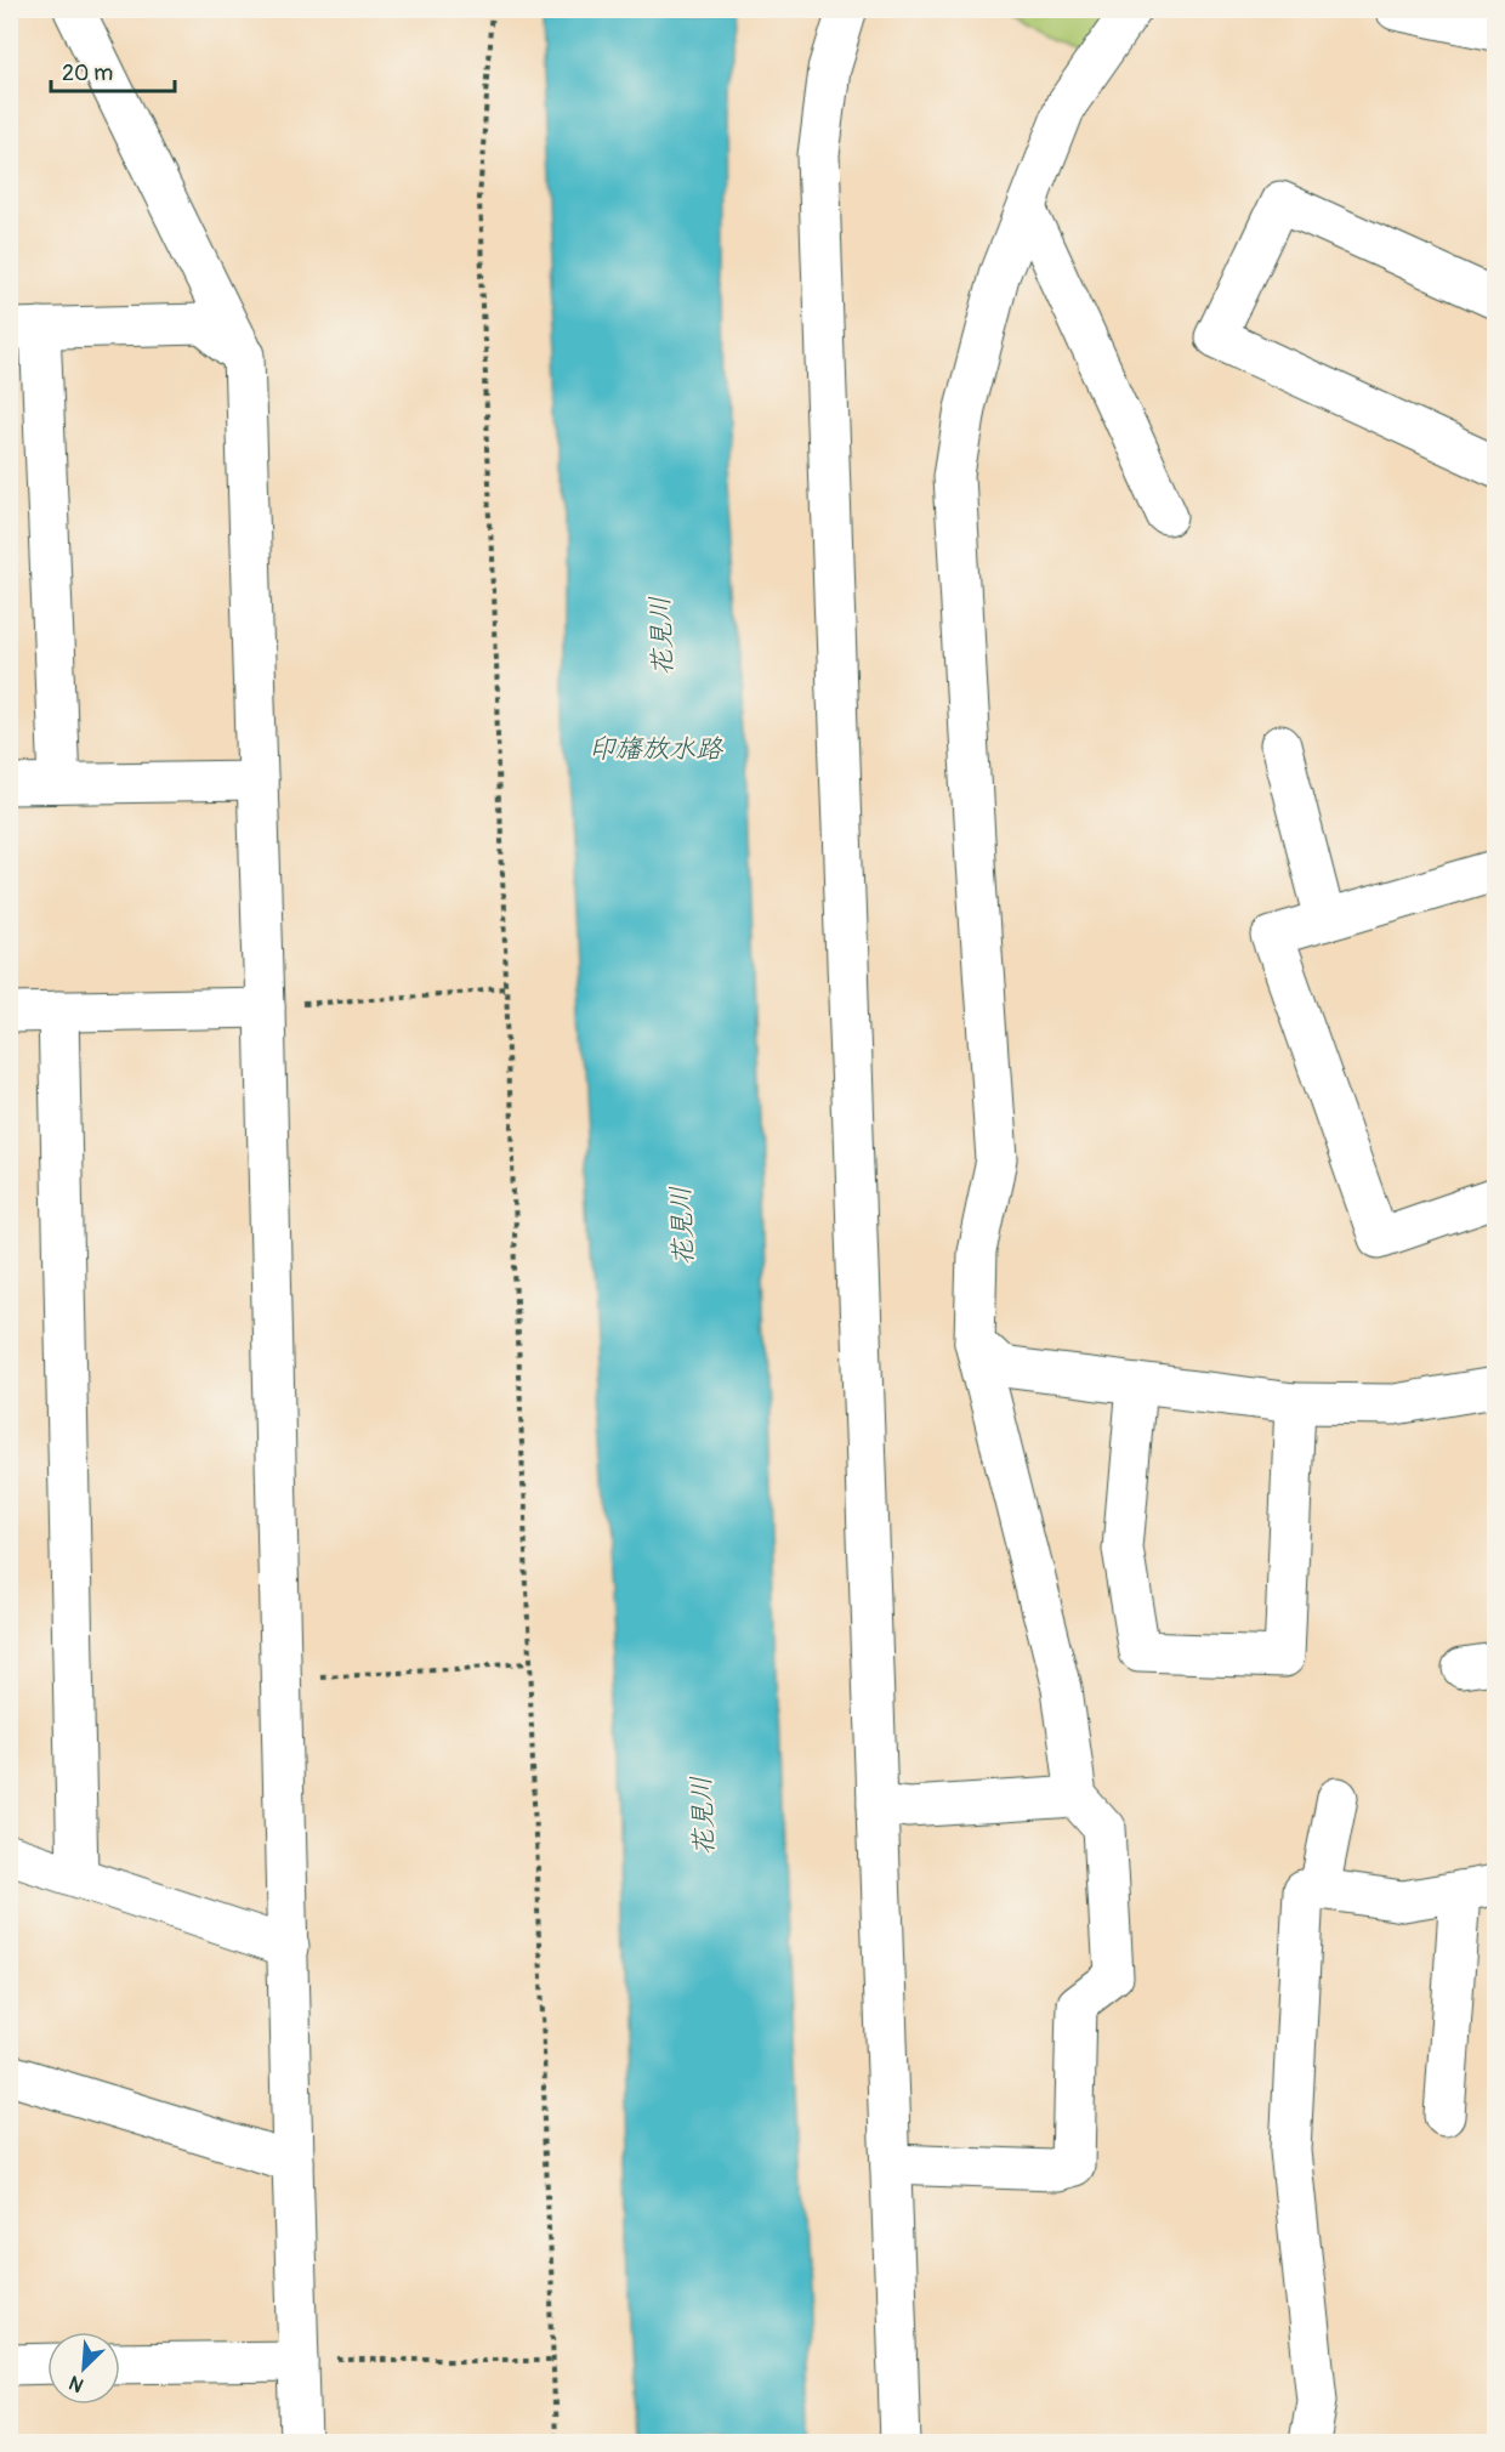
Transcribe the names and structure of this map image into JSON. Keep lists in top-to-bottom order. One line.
{"water":["花見川","印旛放水路"],"scale_bar":"20 m","north":"bottom left"}
